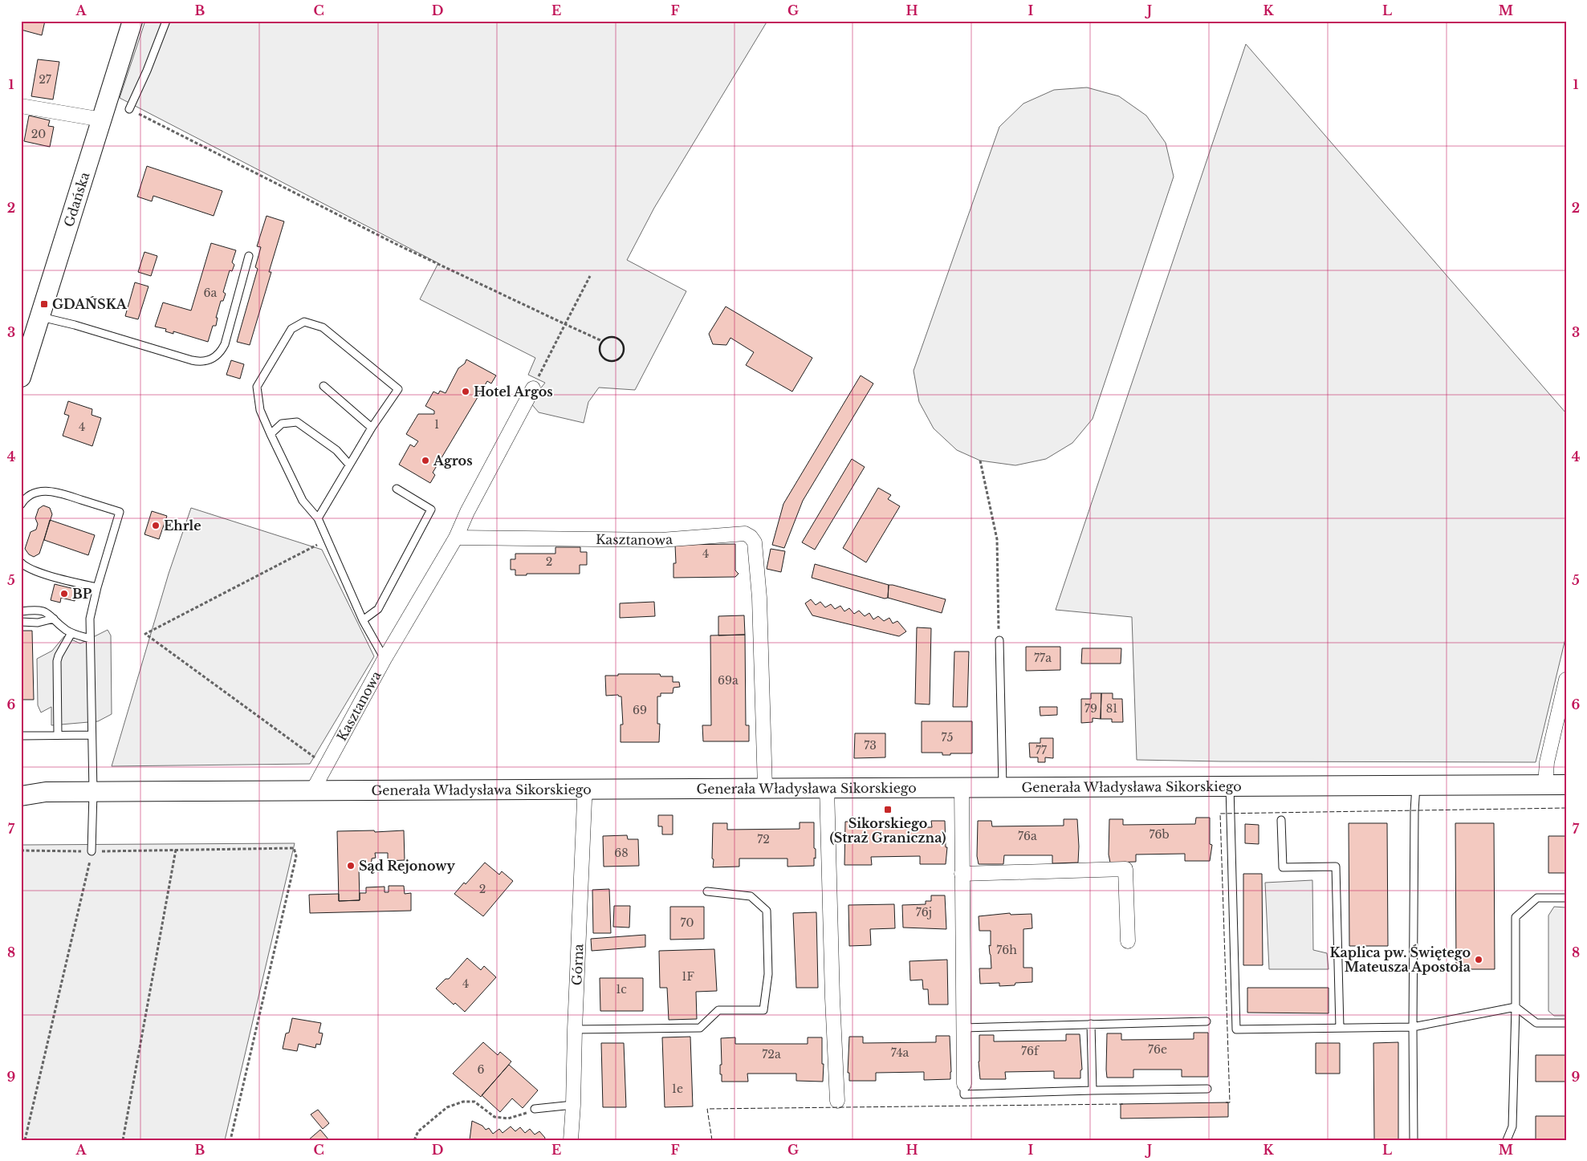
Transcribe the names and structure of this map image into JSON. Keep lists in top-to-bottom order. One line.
{"streets":{"main road":["Gdańska","Generała Władysława Sikorskiego"],"street":["Kasztanowa","Górna"]},"crossings":[["Kasztanowa","Generała Władysława Sikorskiego"],["Generała Władysława Sikorskiego","Górna"]],"places":{"transit":["GDAŃSKA","Sikorskiego (Straż Graniczna)"],"other":["Hotel Argos","Agros","Ehrle","BP","Sąd Rejonowy","Kaplica pw. Świętego Mateusza Apostoła"]},"house_numbers":["27","20","6a","1","4","4","2","77a","69a","79","81","69","75","73","77","76b","76a","72","68","2","76j","70","76h","1F","4","1c","76e","76f","74a","72a","6","1e"],"grid":{"columns":["A","B","C","D","E","F","G","H","I","J","K","L","M"],"rows":["1","2","3","4","5","6","7","8","9"]}}
